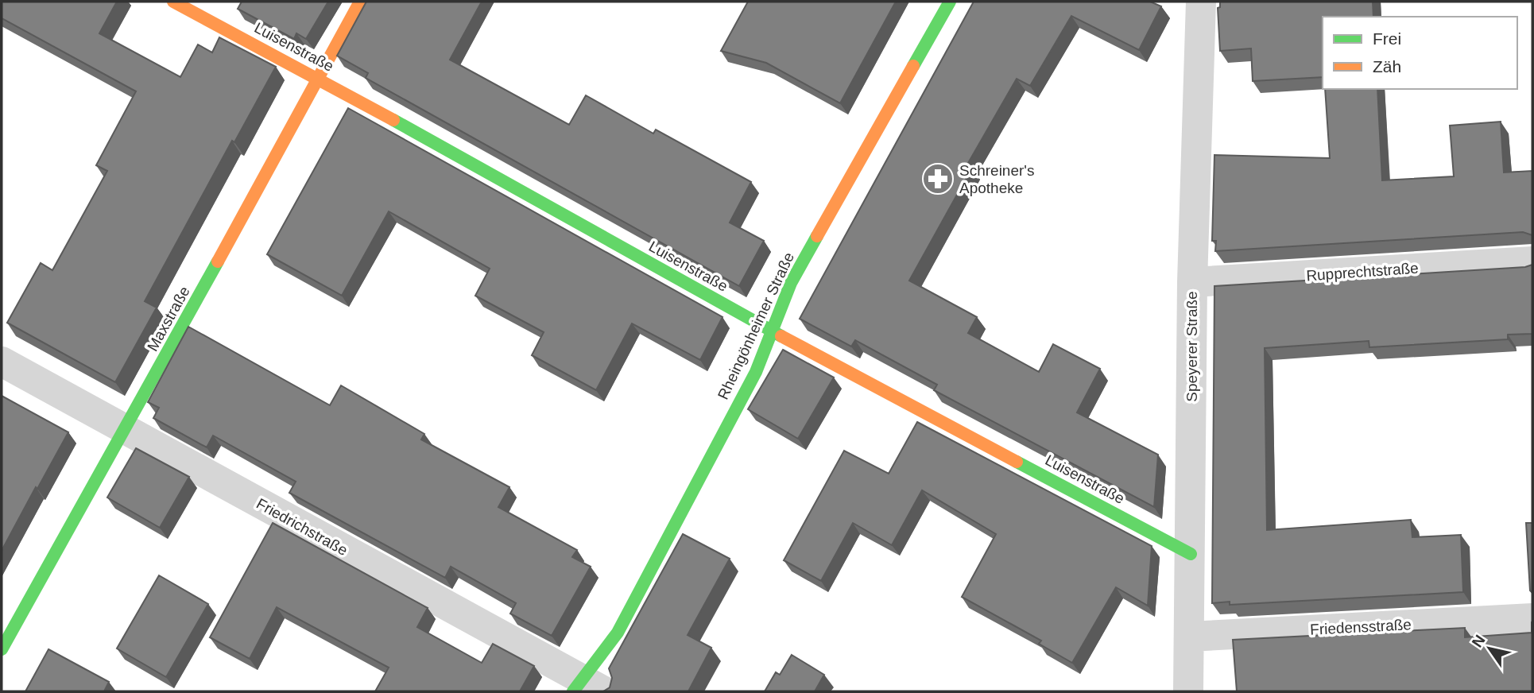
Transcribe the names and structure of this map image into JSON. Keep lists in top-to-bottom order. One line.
{"streets":{"street":["Luisenstraße","Rupprechtstraße","Maxstraße","Rheingönheimer Straße","Speyerer Straße","Friedrichstraße","Friedensstraße"]},"crossings":[["Luisenstraße","Maxstraße"],["Luisenstraße","Rheingönheimer Straße"],["Luisenstraße","Speyerer Straße"],["Rupprechtstraße","Speyerer Straße"],["Maxstraße","Friedrichstraße"],["Rheingönheimer Straße","Friedrichstraße"],["Speyerer Straße","Friedensstraße"]],"places":{"pharmacy":["Schreiner's Apotheke"]},"legend":["Frei","Zäh"],"north":"top left"}
